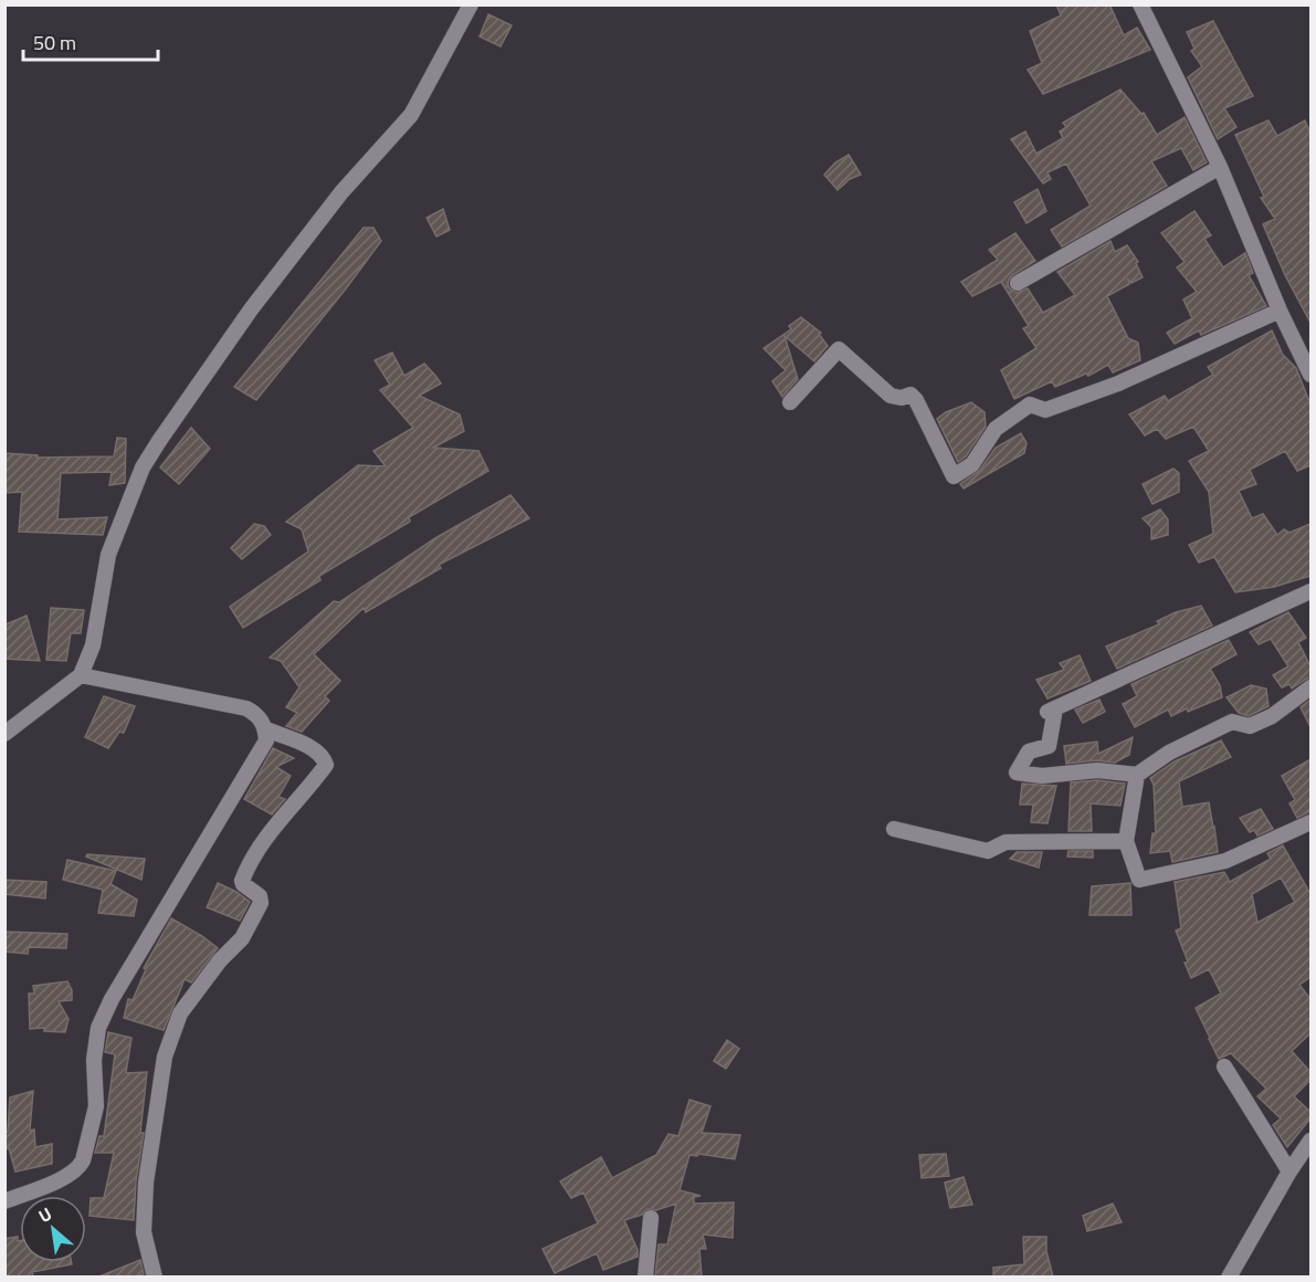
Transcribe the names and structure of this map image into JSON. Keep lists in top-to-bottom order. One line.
{"scale_bar":"50 m","north":"top left"}
